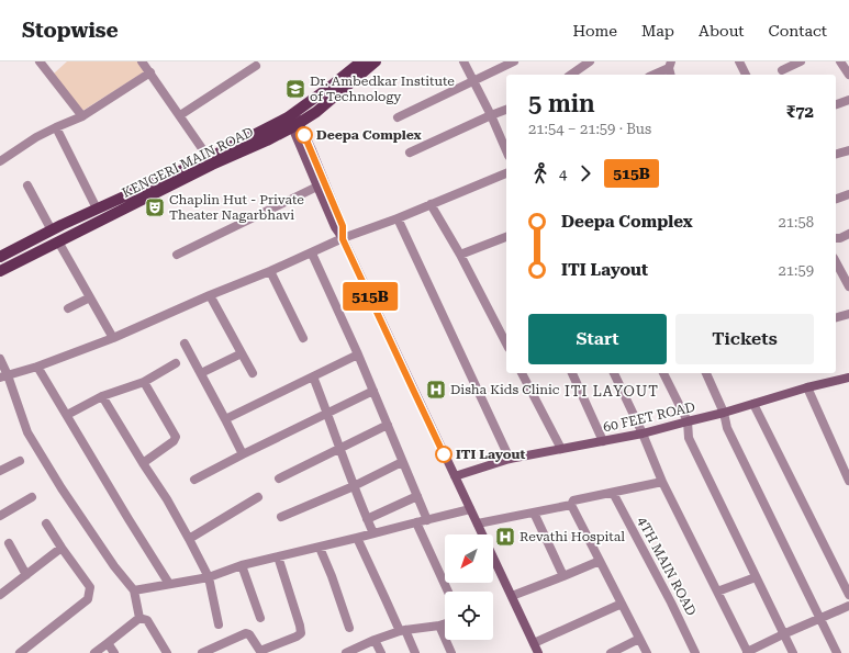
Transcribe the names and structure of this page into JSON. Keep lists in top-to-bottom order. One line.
{"streets":{"main road":["KENGERI MAIN ROAD","60 FEET ROAD"],"street":["4TH MAIN ROAD"]},"districts":["ITI LAYOUT"],"places":{"school or university":["Dr. Ambedkar Institute of Technology"],"other":["Deepa Complex","ITI Layout"],"theatre":["Chaplin Hut - Private Theater Nagarbhavi"],"hospital":["Disha Kids Clinic","Revathi Hospital"]},"lines":["bus line 515B"],"north":"bottom left","page":{"header":"Stopwise","nav":["Home","Map","About","Contact"],"on_map":"515B","heading":["5 min","21:54 – 21:59 · Bus","₹72"],"legs":["4","515B"],"list":[{"name":"Deepa Complex","value":"21:58"},{"name":"ITI Layout","value":"21:59"}],"buttons":["Start","Tickets"]}}
